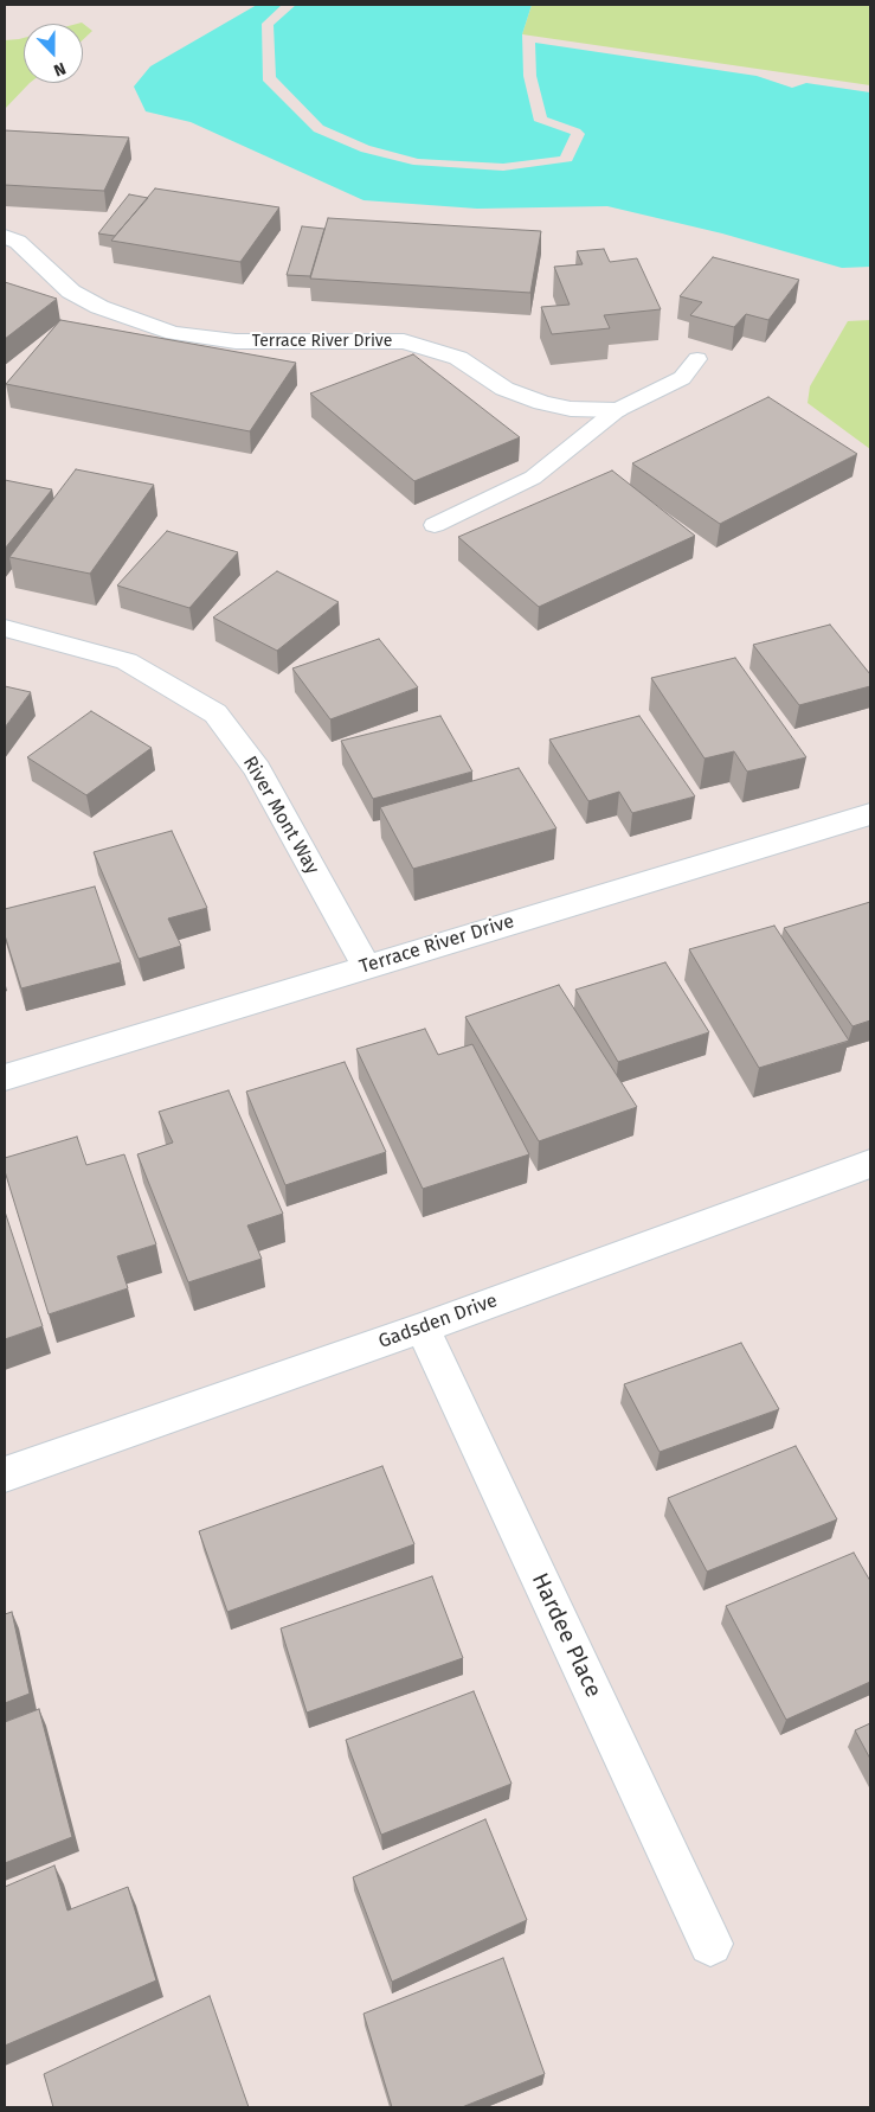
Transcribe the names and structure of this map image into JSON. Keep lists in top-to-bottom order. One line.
{"streets":{"street":["Terrace River Drive","River Mont Way","Gadsden Drive","Hardee Place"]},"crossings":[["Terrace River Drive","River Mont Way"],["Gadsden Drive","Hardee Place"]],"north":"bottom"}
